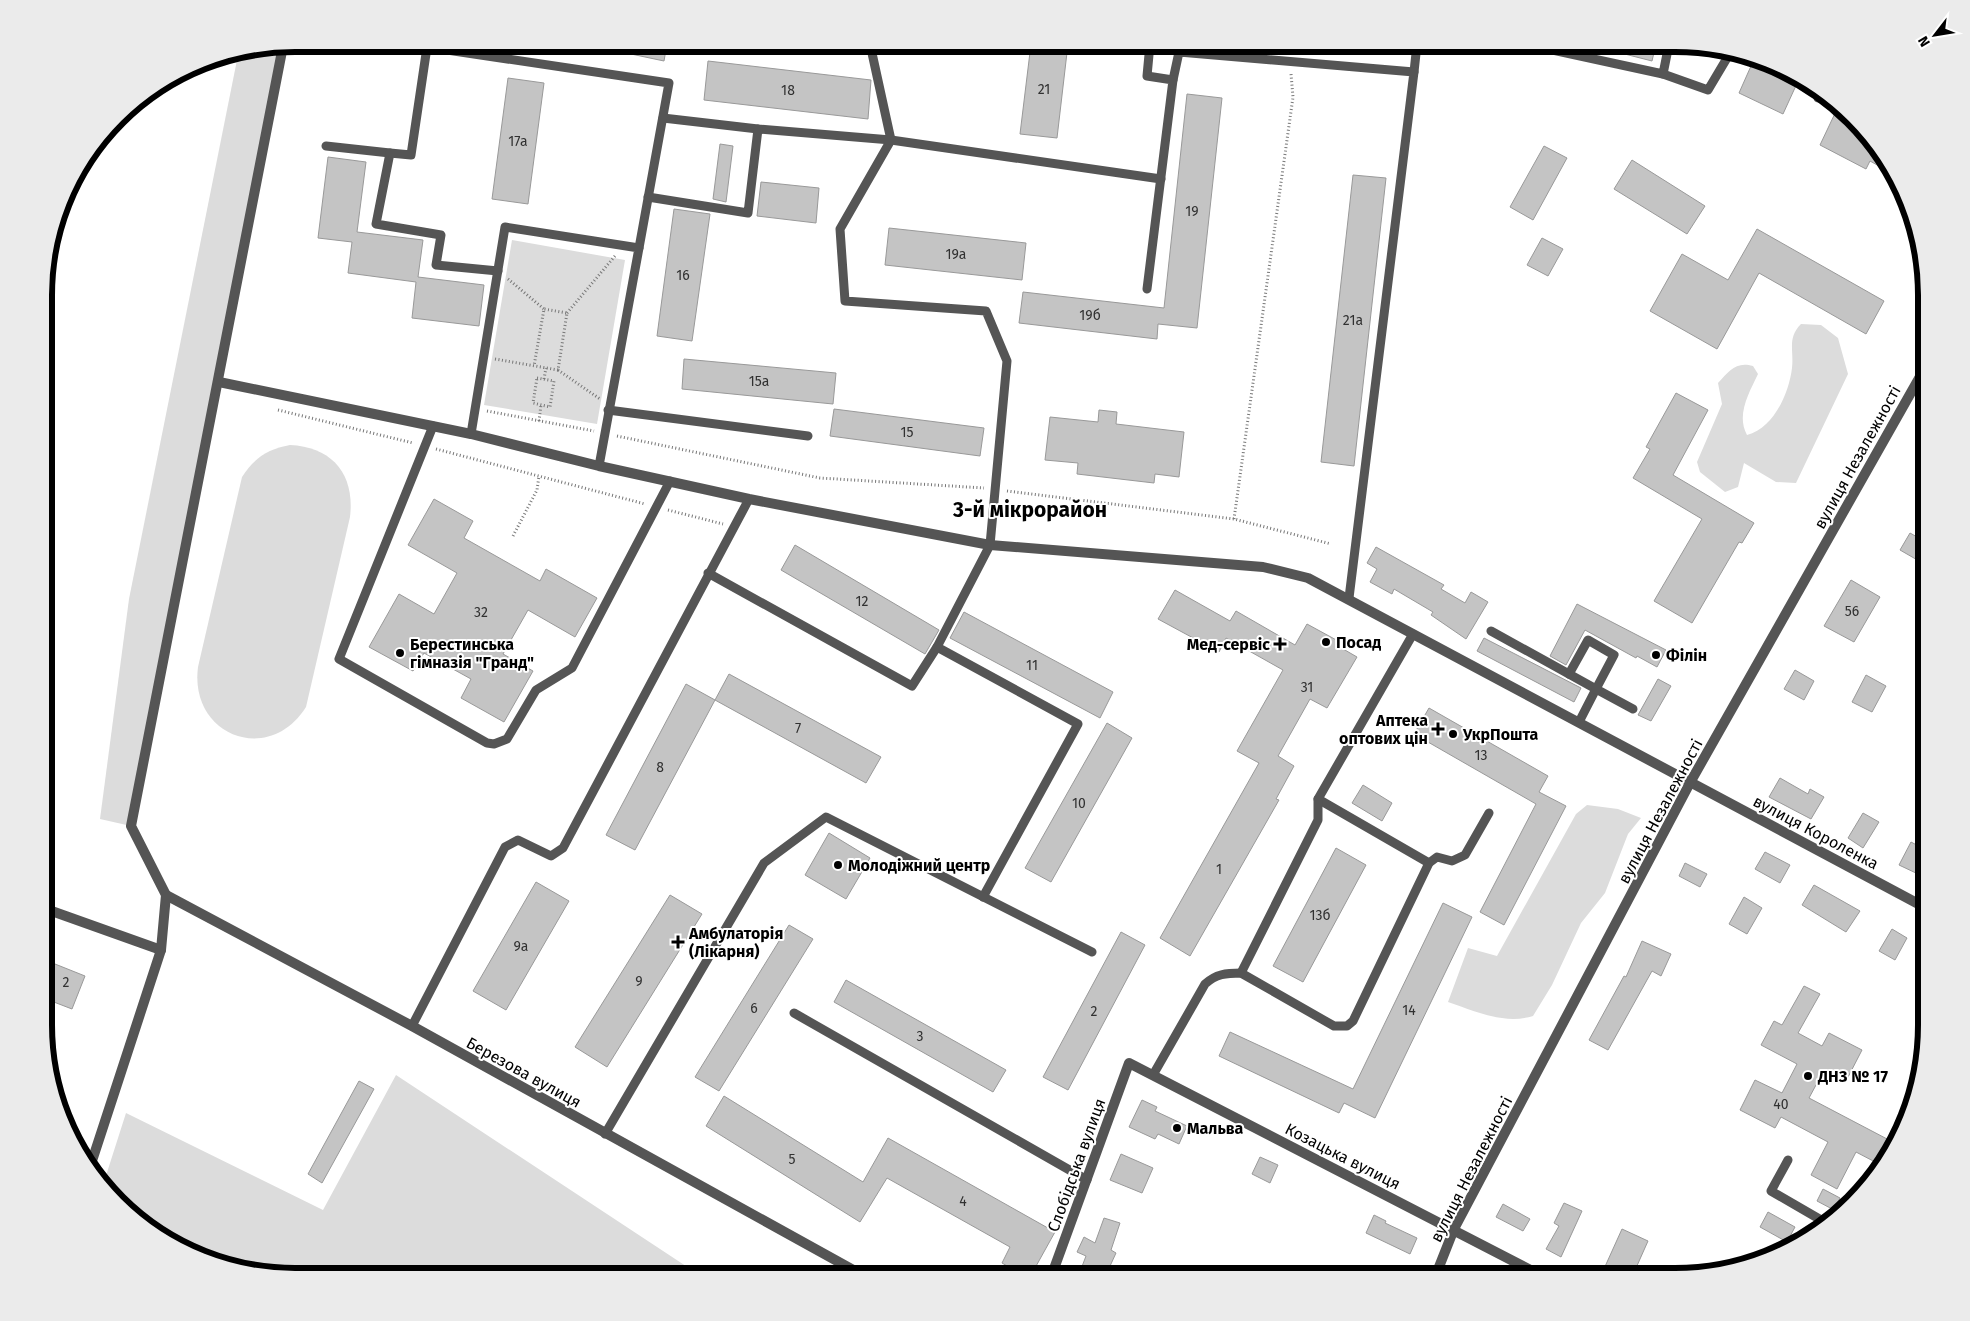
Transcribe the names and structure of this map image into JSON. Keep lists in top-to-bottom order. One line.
{"streets":{"street":["вулиця Незалежності","вулиця Короленка","Березова вулиця","Козацька вулиця","Слобідська вулиця"]},"crossings":[["вулиця Незалежності","вулиця Короленка"],["вулиця Незалежності","Козацька вулиця"],["Козацька вулиця","Слобідська вулиця"]],"districts":["3-й мікрорайон"],"places":{"other":["Посад","Берестинська гімназія \"Гранд\"","Філін","УкрПошта","Молодіжний центр","ДНЗ № 17","Мальва"],"health":["Мед-сервіс","Аптека оптових цін","Амбулаторія (Лікарня)"]},"house_numbers":["21","18","17а","19","19а","16","19б","21а","15а","15","12","56","32","11","31","7","13","8","10","1","13б","9а","9","2","6","14","2","3","40","5","4"],"north":"bottom left"}
